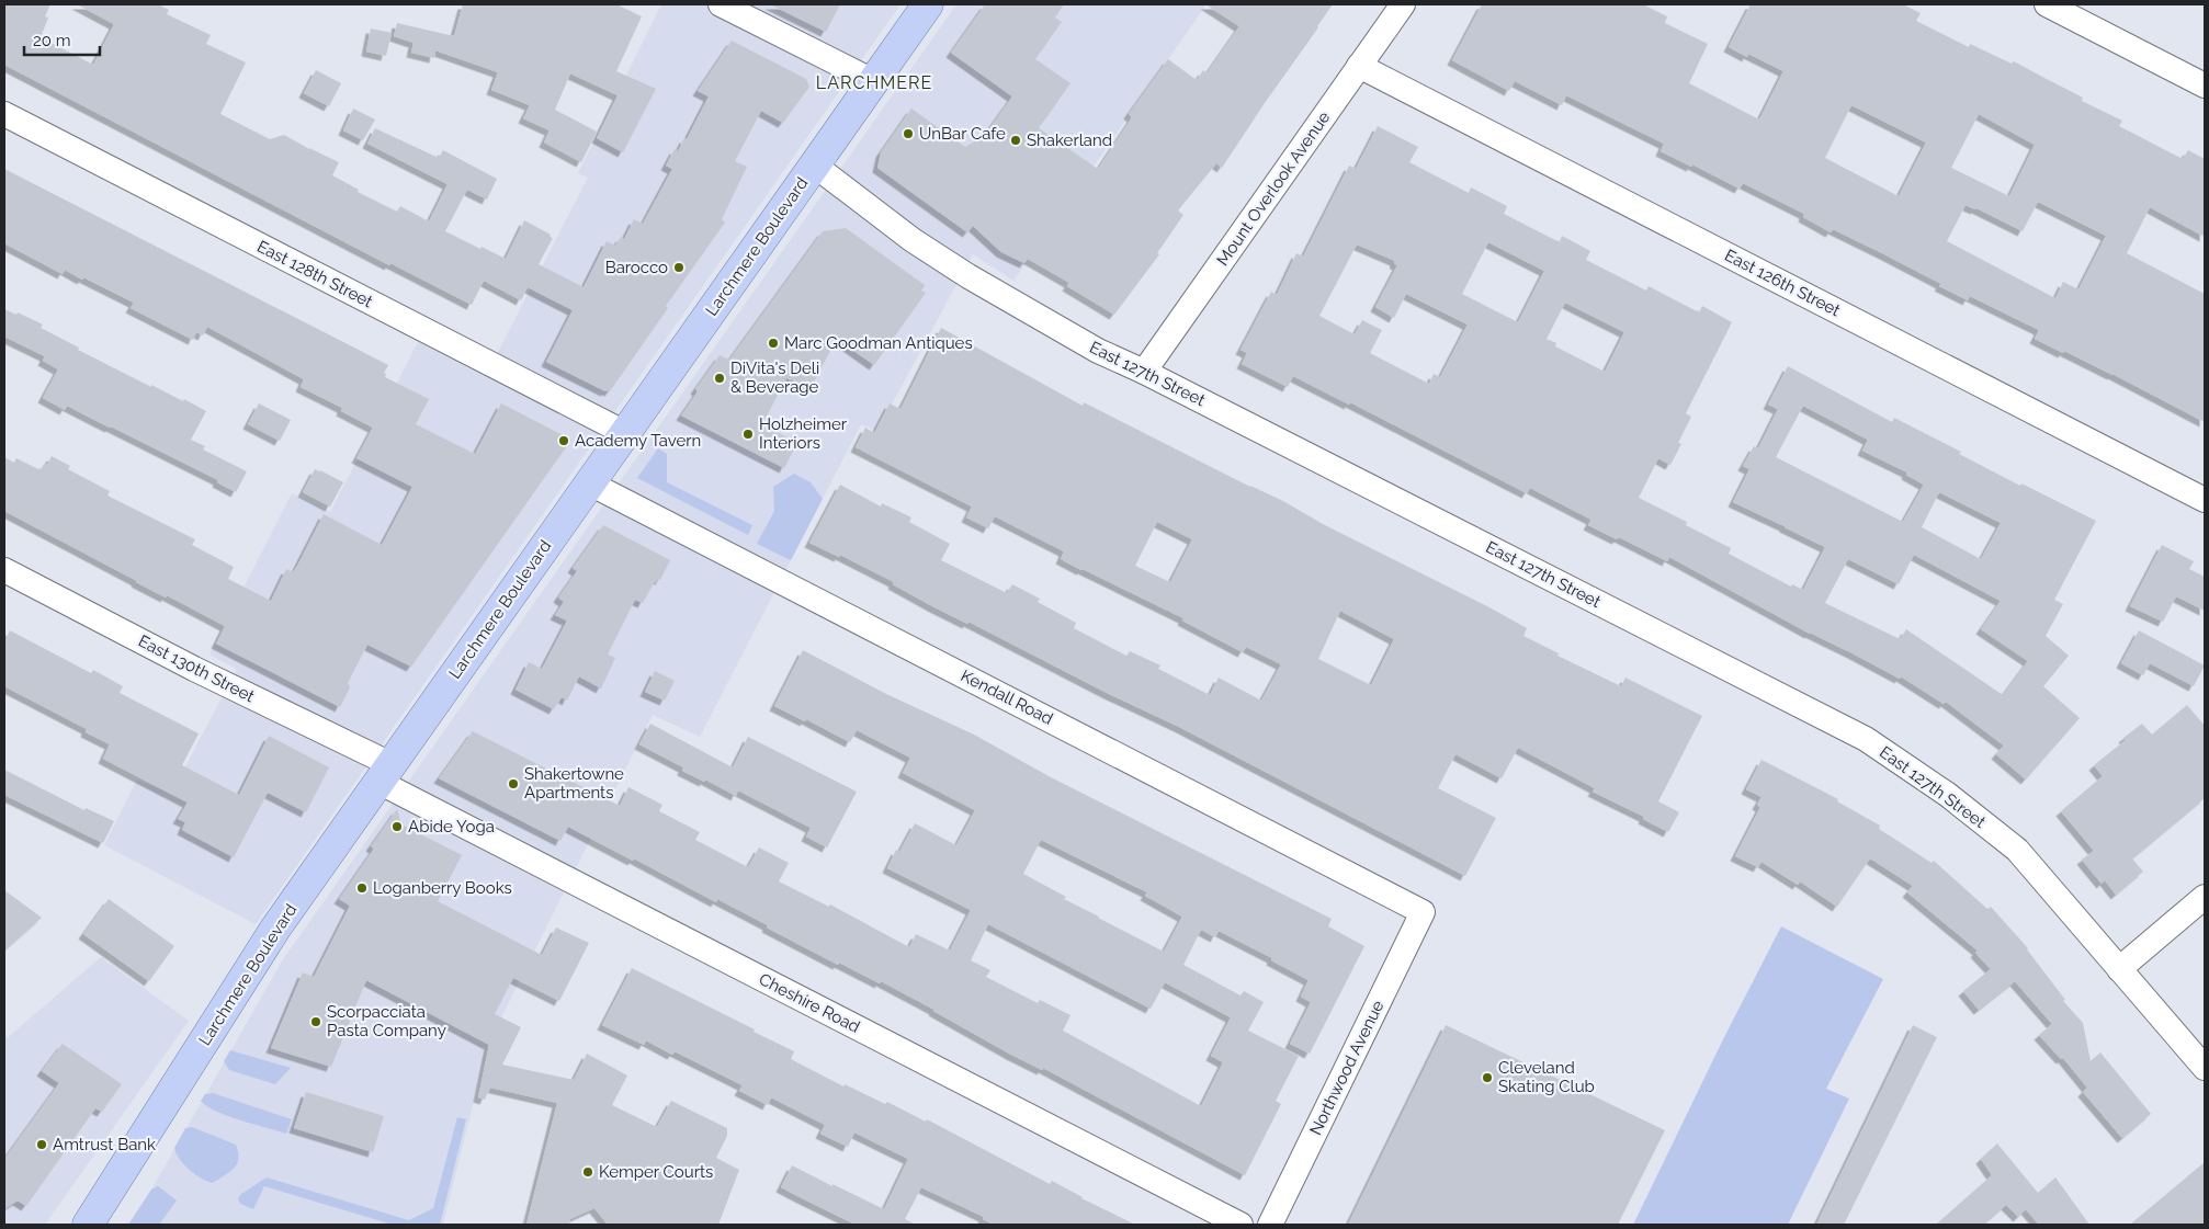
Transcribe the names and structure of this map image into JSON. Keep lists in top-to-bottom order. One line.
{"streets":{"main road":["Larchmere Boulevard"],"street":["Mount Overlook Avenue","East 128th Street","East 126th Street","East 127th Street","East 130th Street","Kendall Road","Cheshire Road","Northwood Avenue"]},"crossings":[["Mount Overlook Avenue","East 126th Street"],["Mount Overlook Avenue","East 127th Street"],["Larchmere Boulevard","East 128th Street"],["Larchmere Boulevard","East 127th Street"],["Larchmere Boulevard","East 130th Street"],["Larchmere Boulevard","Kendall Road"],["Larchmere Boulevard","Cheshire Road"],["East 130th Street","Cheshire Road"],["Kendall Road","Northwood Avenue"]],"districts":["LARCHMERE"],"places":["UnBar Cafe","Shakerland","Barocco","Marc Goodman Antiques","DiVita's Deli & Beverage","Holzheimer Interiors","Academy Tavern","Shakertowne Apartments","Abide Yoga","Loganberry Books","Scorpacciata Pasta Company","Cleveland Skating Club","Amtrust Bank","Kemper Courts"],"scale_bar":"20 m"}
